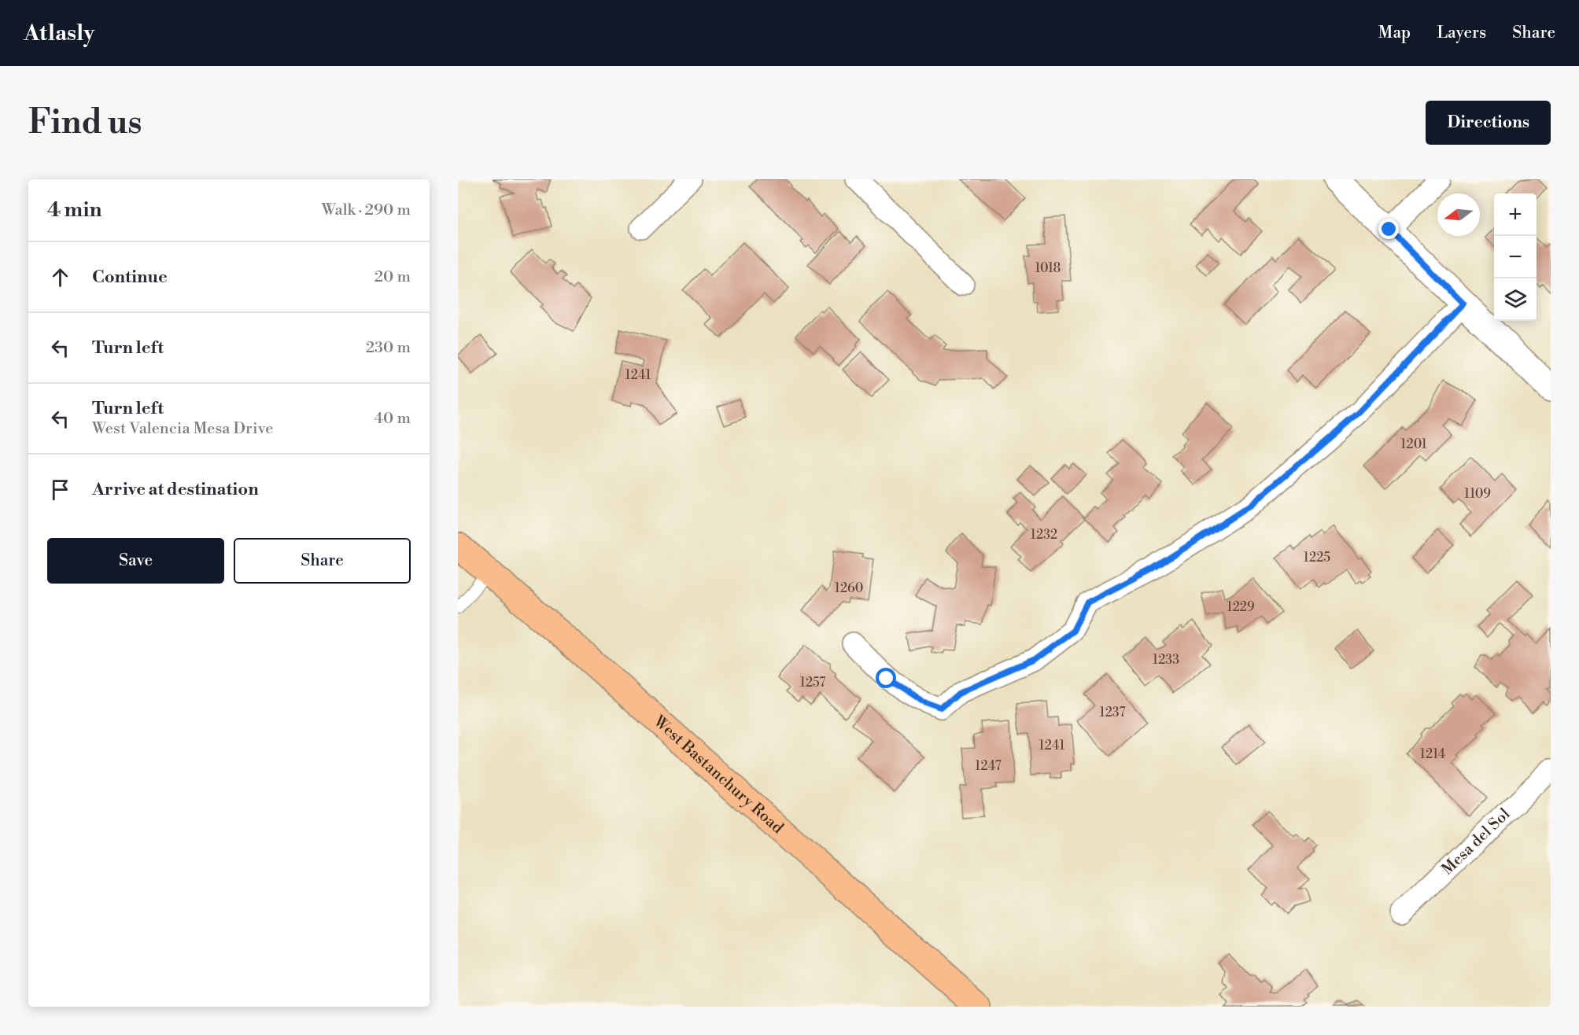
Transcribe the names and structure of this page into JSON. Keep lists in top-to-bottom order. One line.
{"streets":{"main road":["West Bastanchury Road"],"street":["Mesa del Sol"]},"house_numbers":["1018","1241","1201","1109","1232","1225","1260","1229","1233","1257","1237","1241","1214","1247"],"north":"left","page":{"header":"Atlasly","nav":["Map","Layers","Share"],"buttons":["Directions",["Save","Share"]],"title":"Find us","heading":["4 min","Walk · 290 m"],"map_buttons":["+","−"],"list":[["Continue","20 m"],["Turn left","230 m"],["Turn left","West Valencia Mesa Drive","40 m"],"Arrive at destination"]}}
